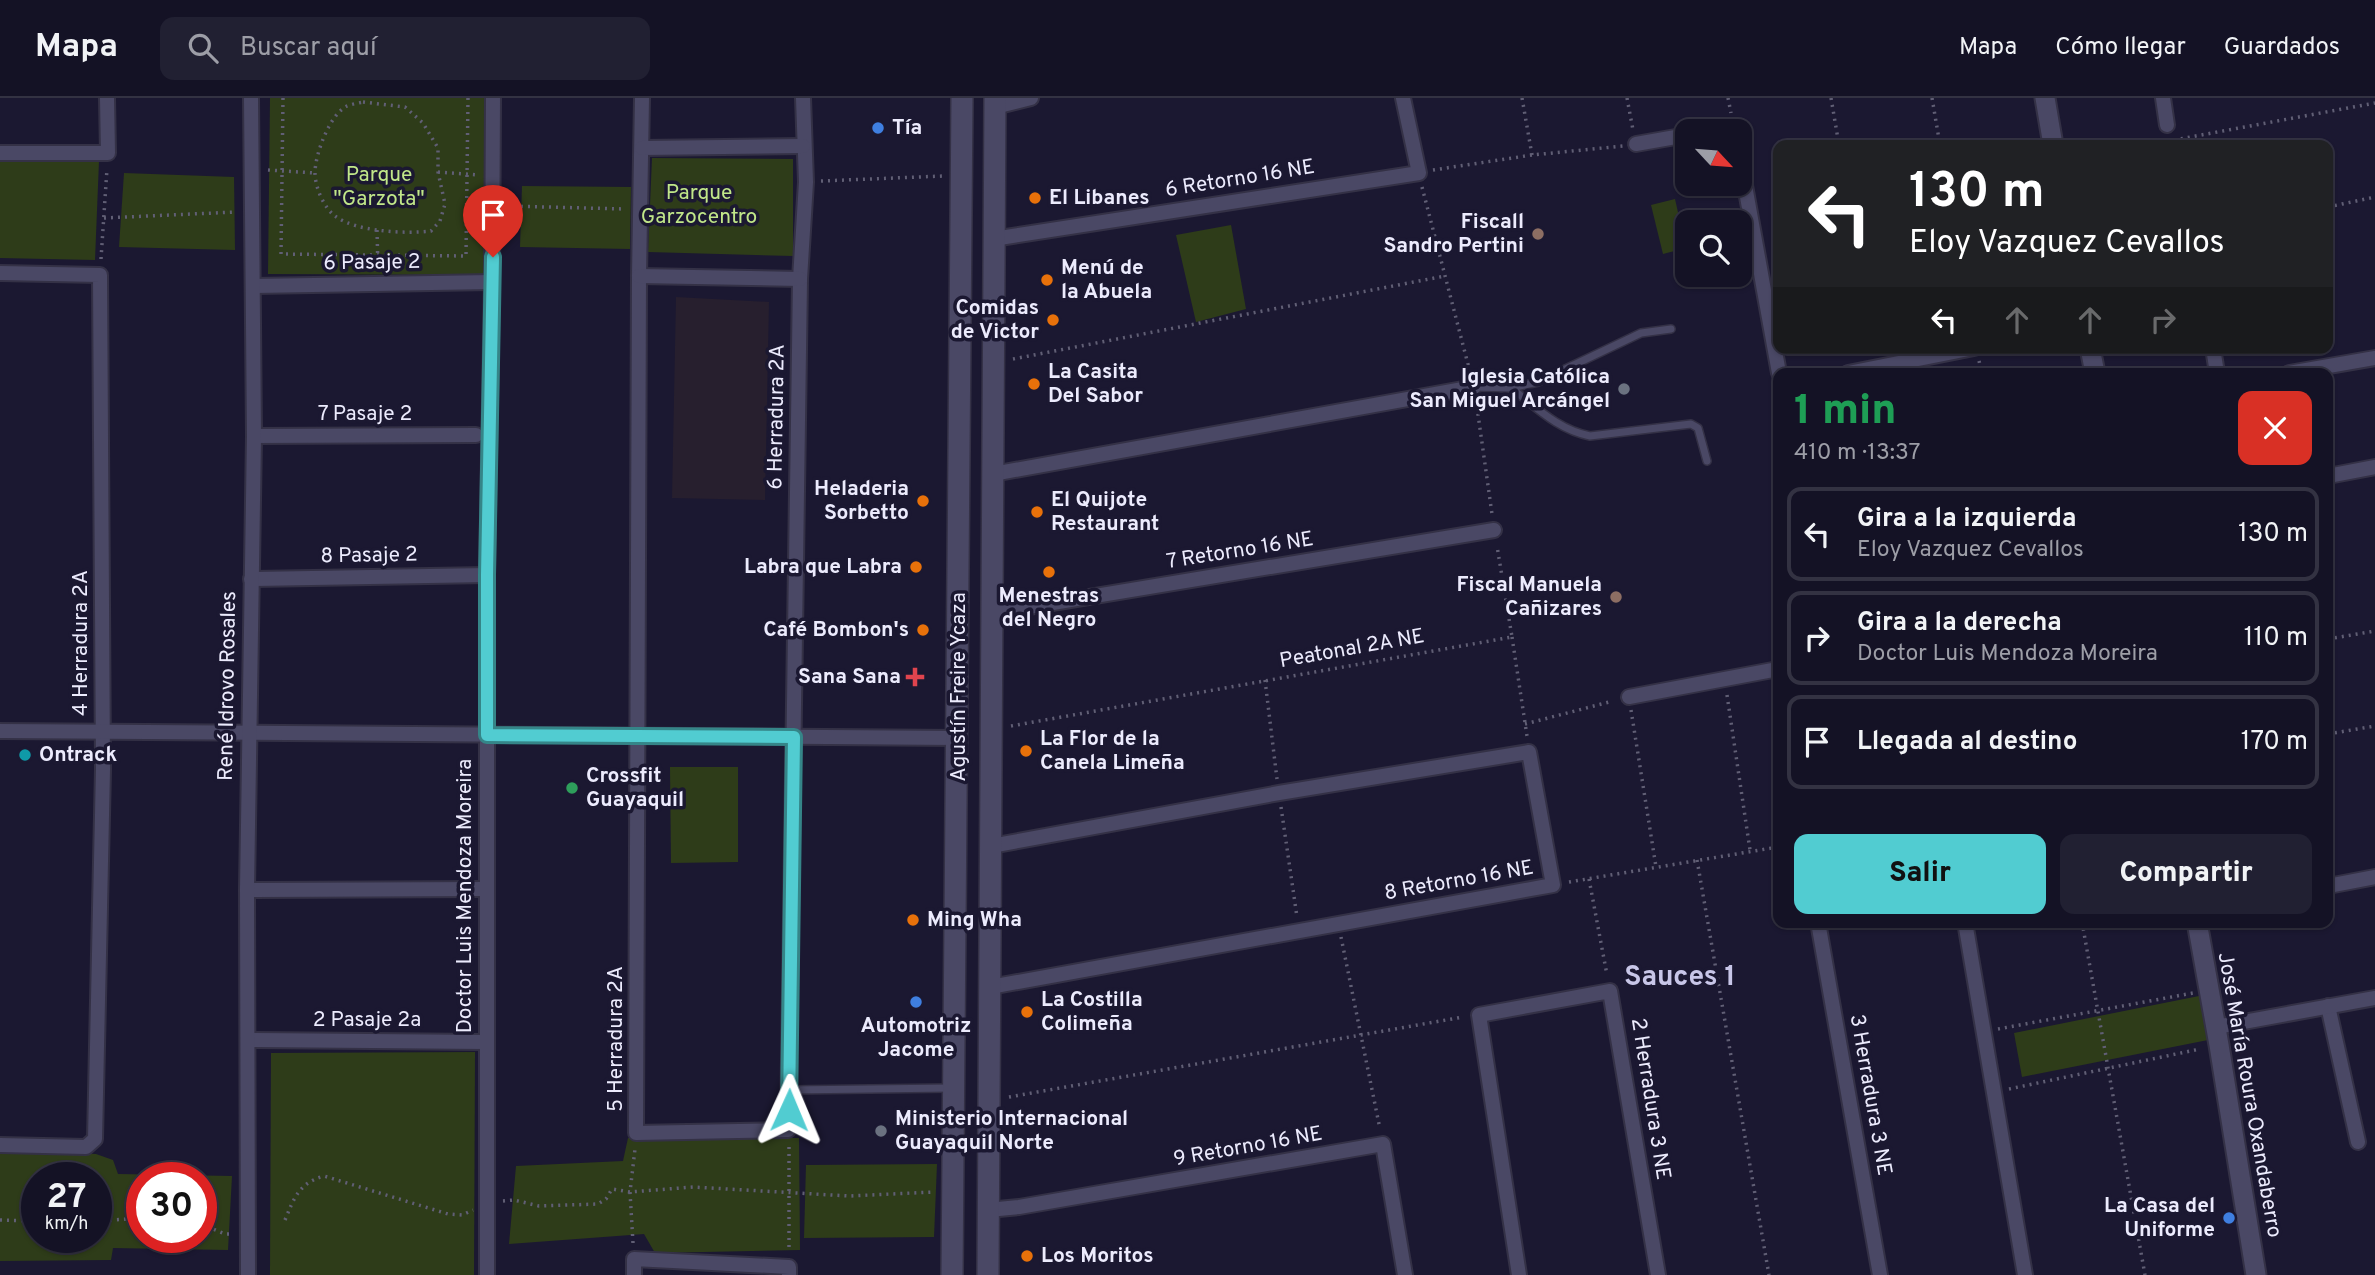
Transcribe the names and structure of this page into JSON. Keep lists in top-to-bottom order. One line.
{"streets":{"main road":["Agustín Freire Ycaza"],"street":["6 Retorno 16 NE","6 Pasaje 2","7 Pasaje 2","6 Herradura 2A","7 Retorno 16 NE","8 Pasaje 2","4 Herradura 2A","René Idrovo Rosales","8 Retorno 16 NE","Doctor Luis Mendoza Moreira","2 Pasaje 2a","5 Herradura 2A","3 Herradura 3 NE","José María Roura Oxandaberro","2 Herradura 3 NE","9 Retorno 16 NE"],"path":["Peatonal 2A NE"]},"crossings":[["6 Retorno 16 NE","Agustín Freire Ycaza"],["6 Pasaje 2","René Idrovo Rosales"],["6 Pasaje 2","Doctor Luis Mendoza Moreira"],["7 Pasaje 2","René Idrovo Rosales"],["7 Retorno 16 NE","Agustín Freire Ycaza"],["8 Pasaje 2","René Idrovo Rosales"],["8 Pasaje 2","Doctor Luis Mendoza Moreira"],["Peatonal 2A NE","Agustín Freire Ycaza"],["René Idrovo Rosales","2 Pasaje 2a"],["Agustín Freire Ycaza","8 Retorno 16 NE"],["Agustín Freire Ycaza","9 Retorno 16 NE"],["Doctor Luis Mendoza Moreira","2 Pasaje 2a"]],"districts":["Sauces 1"],"parks":["Parque \"Garzota\"","Parque Garzocentro"],"places":{"other":["Tía","El Libanes","Fiscall Sandro Pertini","Menú de la Abuela","Comidas de Victor","La Casita Del Sabor","Iglesia Católica San Miguel Arcángel","Heladeria Sorbetto","El Quijote Restaurant","Labra que Labra","Menestras del Negro","Fiscal Manuela Cañizares","Café Bombon's","La Flor de la Canela Limeña","Ontrack","Crossfit Guayaquil","Ming Wha","Automotriz Jacome","La Costilla Colimeña","Ministerio Internacional Guayaquil Norte","La Casa del Uniforme","Los Moritos"],"health":["Sana Sana"]},"north":"bottom right","page":{"header":"Mapa","search":"Buscar aquí","nav":["Mapa","Cómo llegar","Guardados"],"turn":["130 m","Eloy Vazquez Cevallos"],"heading":["1 min","410 m · 13:37"],"list":[{"name":"Gira a la izquierda","note":"Eloy Vazquez Cevallos","value":"130 m"},{"name":"Gira a la derecha","note":"Doctor Luis Mendoza Moreira","value":"110 m"},{"name":"Llegada al destino","value":"170 m"}],"buttons":["Salir","Compartir"],"speed":"27 km/h","limit":"30"}}
